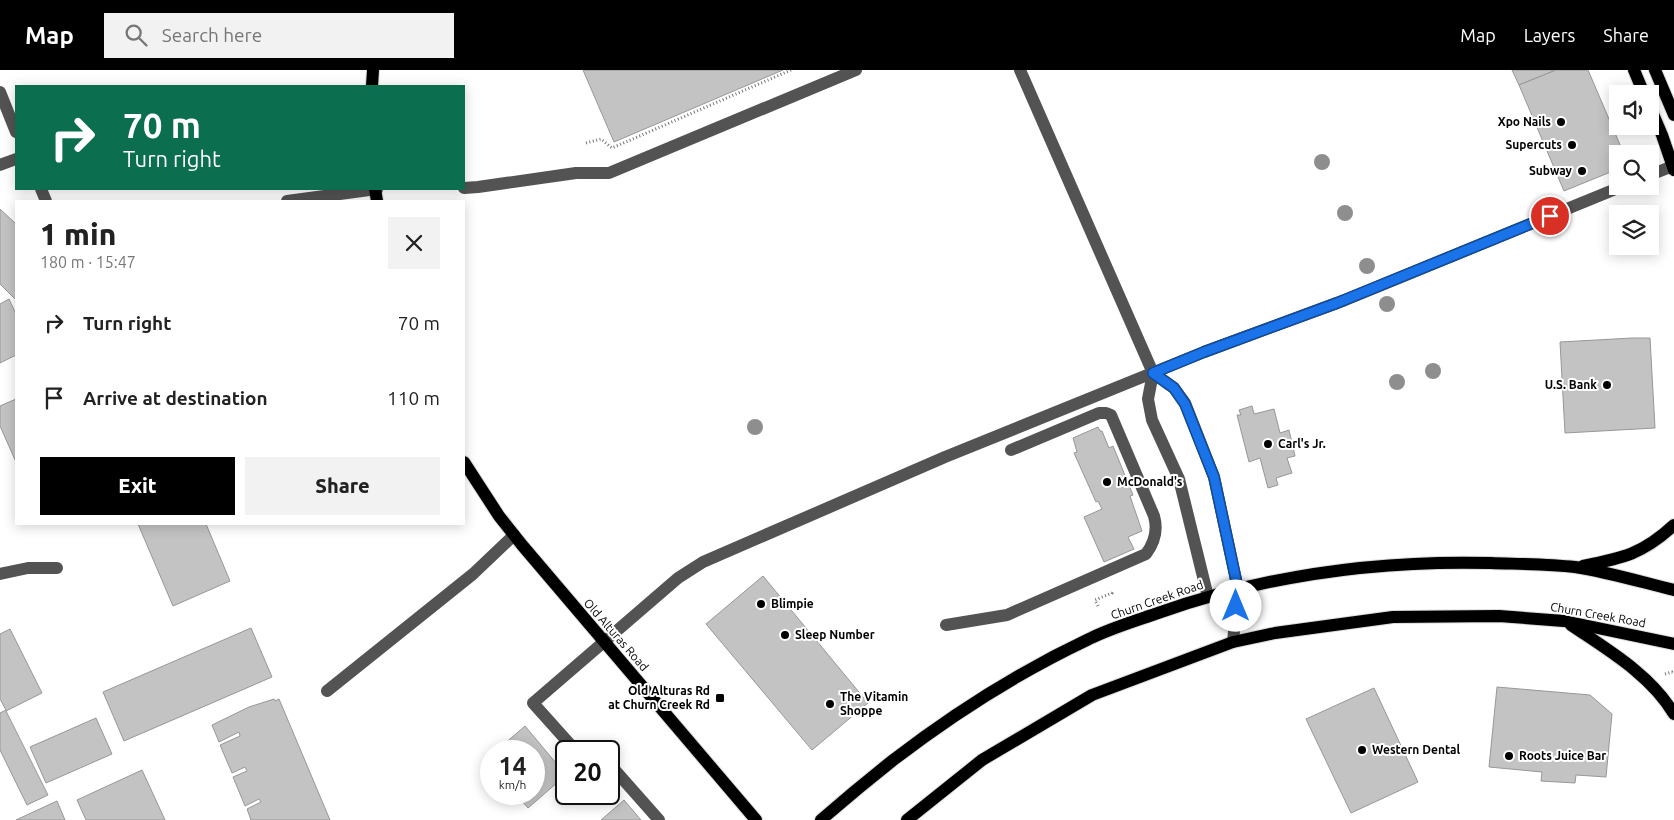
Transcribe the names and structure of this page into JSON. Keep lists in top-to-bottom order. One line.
{"streets":{"main road":["Churn Creek Road","Old Alturas Road"]},"places":{"other":["Xpo Nails","Supercuts","Subway","U.S. Bank","Carl's Jr.","McDonald's","Blimpie","Sleep Number","The Vitamin Shoppe","Western Dental","Roots Juice Bar"],"transit":["Old Alturas Rd at Churn Creek Rd"]},"page":{"header":"Map","search":"Search here","nav":["Map","Layers","Share"],"turn":["70 m","Turn right"],"heading":["1 min","180 m · 15:47"],"list":[{"name":"Turn right","value":"70 m"},{"name":"Arrive at destination","value":"110 m"}],"buttons":["Exit","Share"],"speed":"14 km/h","limit":"20"}}
